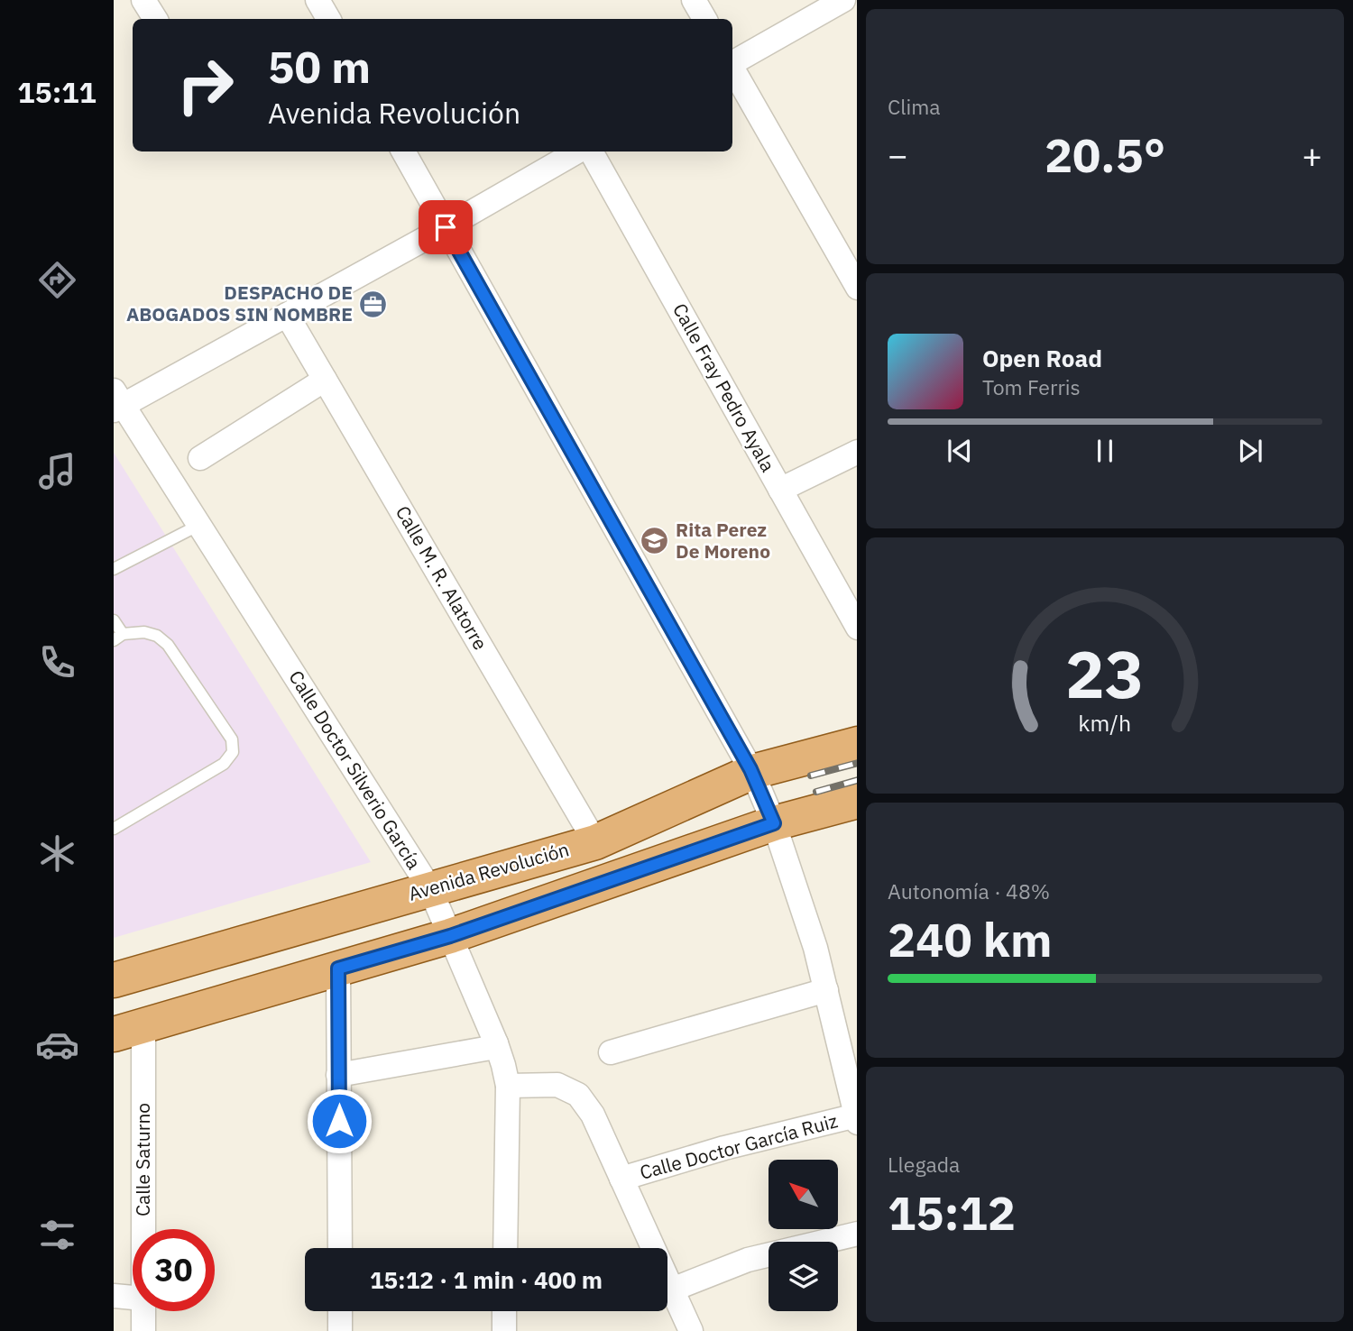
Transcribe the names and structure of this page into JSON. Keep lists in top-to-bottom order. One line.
{"streets":{"main road":["Avenida Revolución"],"street":["Calle Fray Pedro Ayala","Calle M. R. Alatorre","Calle Doctor Silverio García","Calle Doctor García Ruiz","Calle Saturno"]},"crossings":[["Calle M. R. Alatorre","Avenida Revolución"],["Calle Doctor Silverio García","Avenida Revolución"]],"places":{"office":["DESPACHO DE ABOGADOS SIN NOMBRE"],"school or university":["Rita Perez De Moreno"]},"north":"top left","page":{"tabs":"15:11","tile":["Clima",["Autonomía · 48%","240 km"],["Llegada","15:12"]],"turn":["50 m","Avenida Revolución"],"heat":["−","20.5°","+"],"song":["Open Road","Tom Ferris"],"limit":"30","trip":"15:12 · 1 min · 400 m","gauge":["23","km/h"]}}
